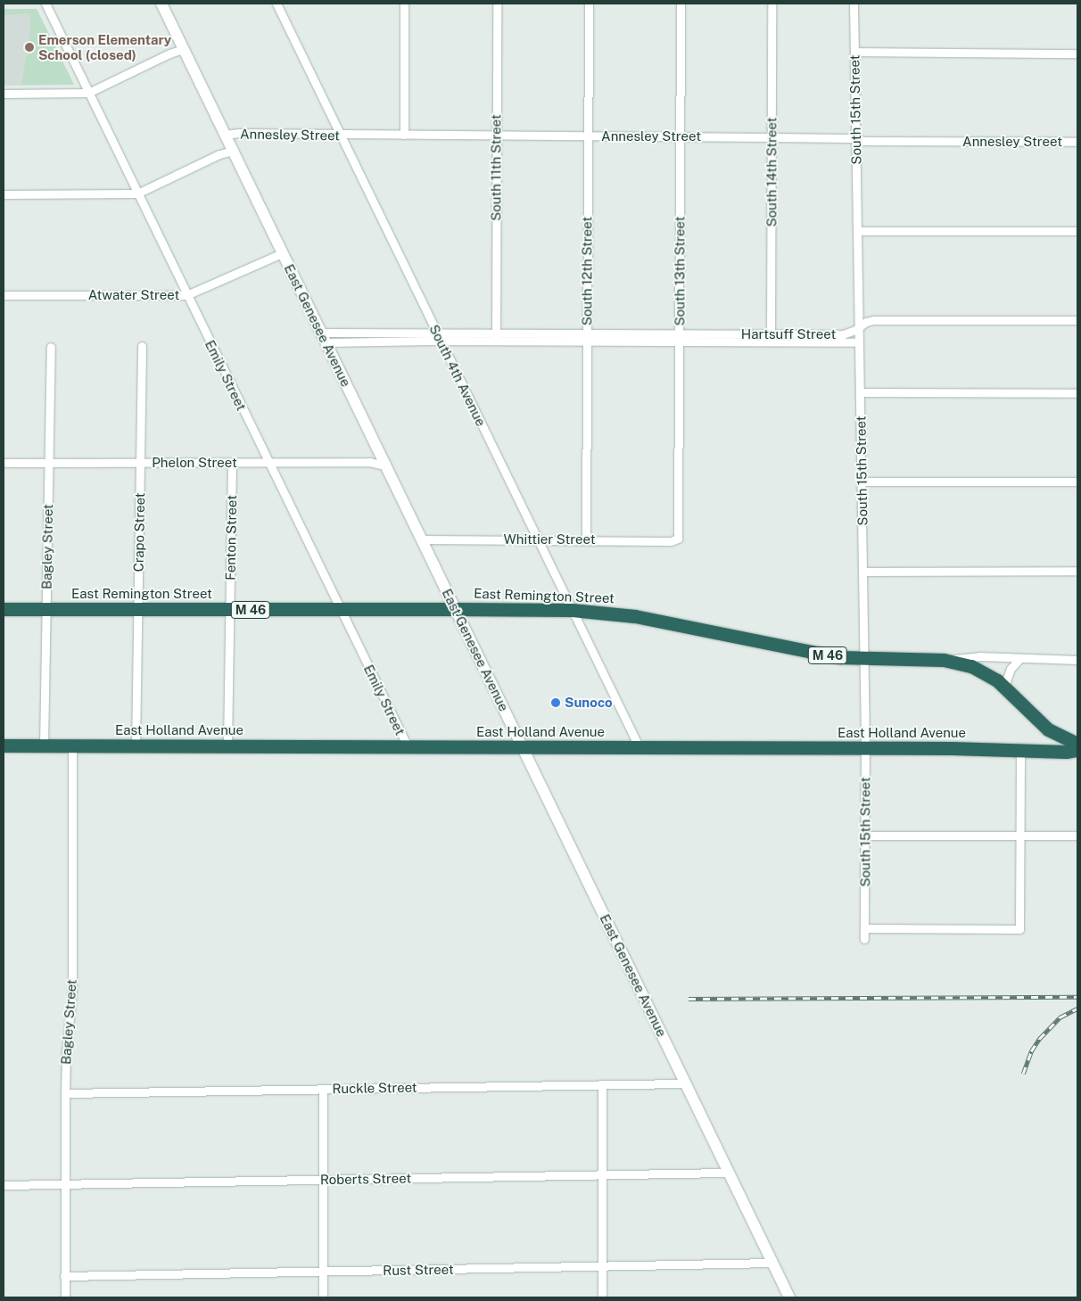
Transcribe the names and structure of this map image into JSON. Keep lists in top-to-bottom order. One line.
{"streets":{"highway":["East Remington Street","M 46","East Holland Avenue"],"main road":["East Genesee Avenue"],"street":["South 15th Street","Annesley Street","South 11th Street","South 14th Street","South 12th Street","South 13th Street","Atwater Street","Hartsuff Street","Emily Street","South 4th Avenue","Phelon Street","Crapo Street","Fenton Street","Whittier Street","Bagley Street","Ruckle Street","Roberts Street","Rust Street"]},"crossings":[["South 15th Street","Annesley Street"],["South 15th Street","Hartsuff Street"],["South 15th Street","East Remington Street"],["South 15th Street","East Holland Avenue"],["Annesley Street","South 11th Street"],["Annesley Street","South 14th Street"],["Annesley Street","South 12th Street"],["Annesley Street","South 13th Street"],["Annesley Street","East Genesee Avenue"],["Annesley Street","South 4th Avenue"],["South 11th Street","Hartsuff Street"],["South 14th Street","Hartsuff Street"],["South 12th Street","Hartsuff Street"],["South 12th Street","Whittier Street"],["South 13th Street","Hartsuff Street"],["South 13th Street","Whittier Street"],["Atwater Street","East Genesee Avenue"],["Atwater Street","Emily Street"],["East Genesee Avenue","Hartsuff Street"],["East Genesee Avenue","Phelon Street"],["East Genesee Avenue","Whittier Street"],["East Genesee Avenue","East Remington Street"],["East Genesee Avenue","East Holland Avenue"],["East Genesee Avenue","Ruckle Street"],["East Genesee Avenue","Roberts Street"],["East Genesee Avenue","Rust Street"],["Hartsuff Street","South 4th Avenue"],["Emily Street","Phelon Street"],["Emily Street","East Remington Street"],["Emily Street","East Holland Avenue"],["South 4th Avenue","Whittier Street"],["South 4th Avenue","East Remington Street"],["South 4th Avenue","East Holland Avenue"],["Phelon Street","Crapo Street"],["Phelon Street","Fenton Street"],["Phelon Street","Bagley Street"],["Crapo Street","East Remington Street"],["Crapo Street","East Holland Avenue"],["Fenton Street","East Remington Street"],["Fenton Street","East Holland Avenue"],["Bagley Street","East Remington Street"],["Bagley Street","East Holland Avenue"],["Bagley Street","Ruckle Street"],["Bagley Street","Roberts Street"],["Bagley Street","Rust Street"]],"places":["Emerson Elementary School (closed)","Sunoco"]}
